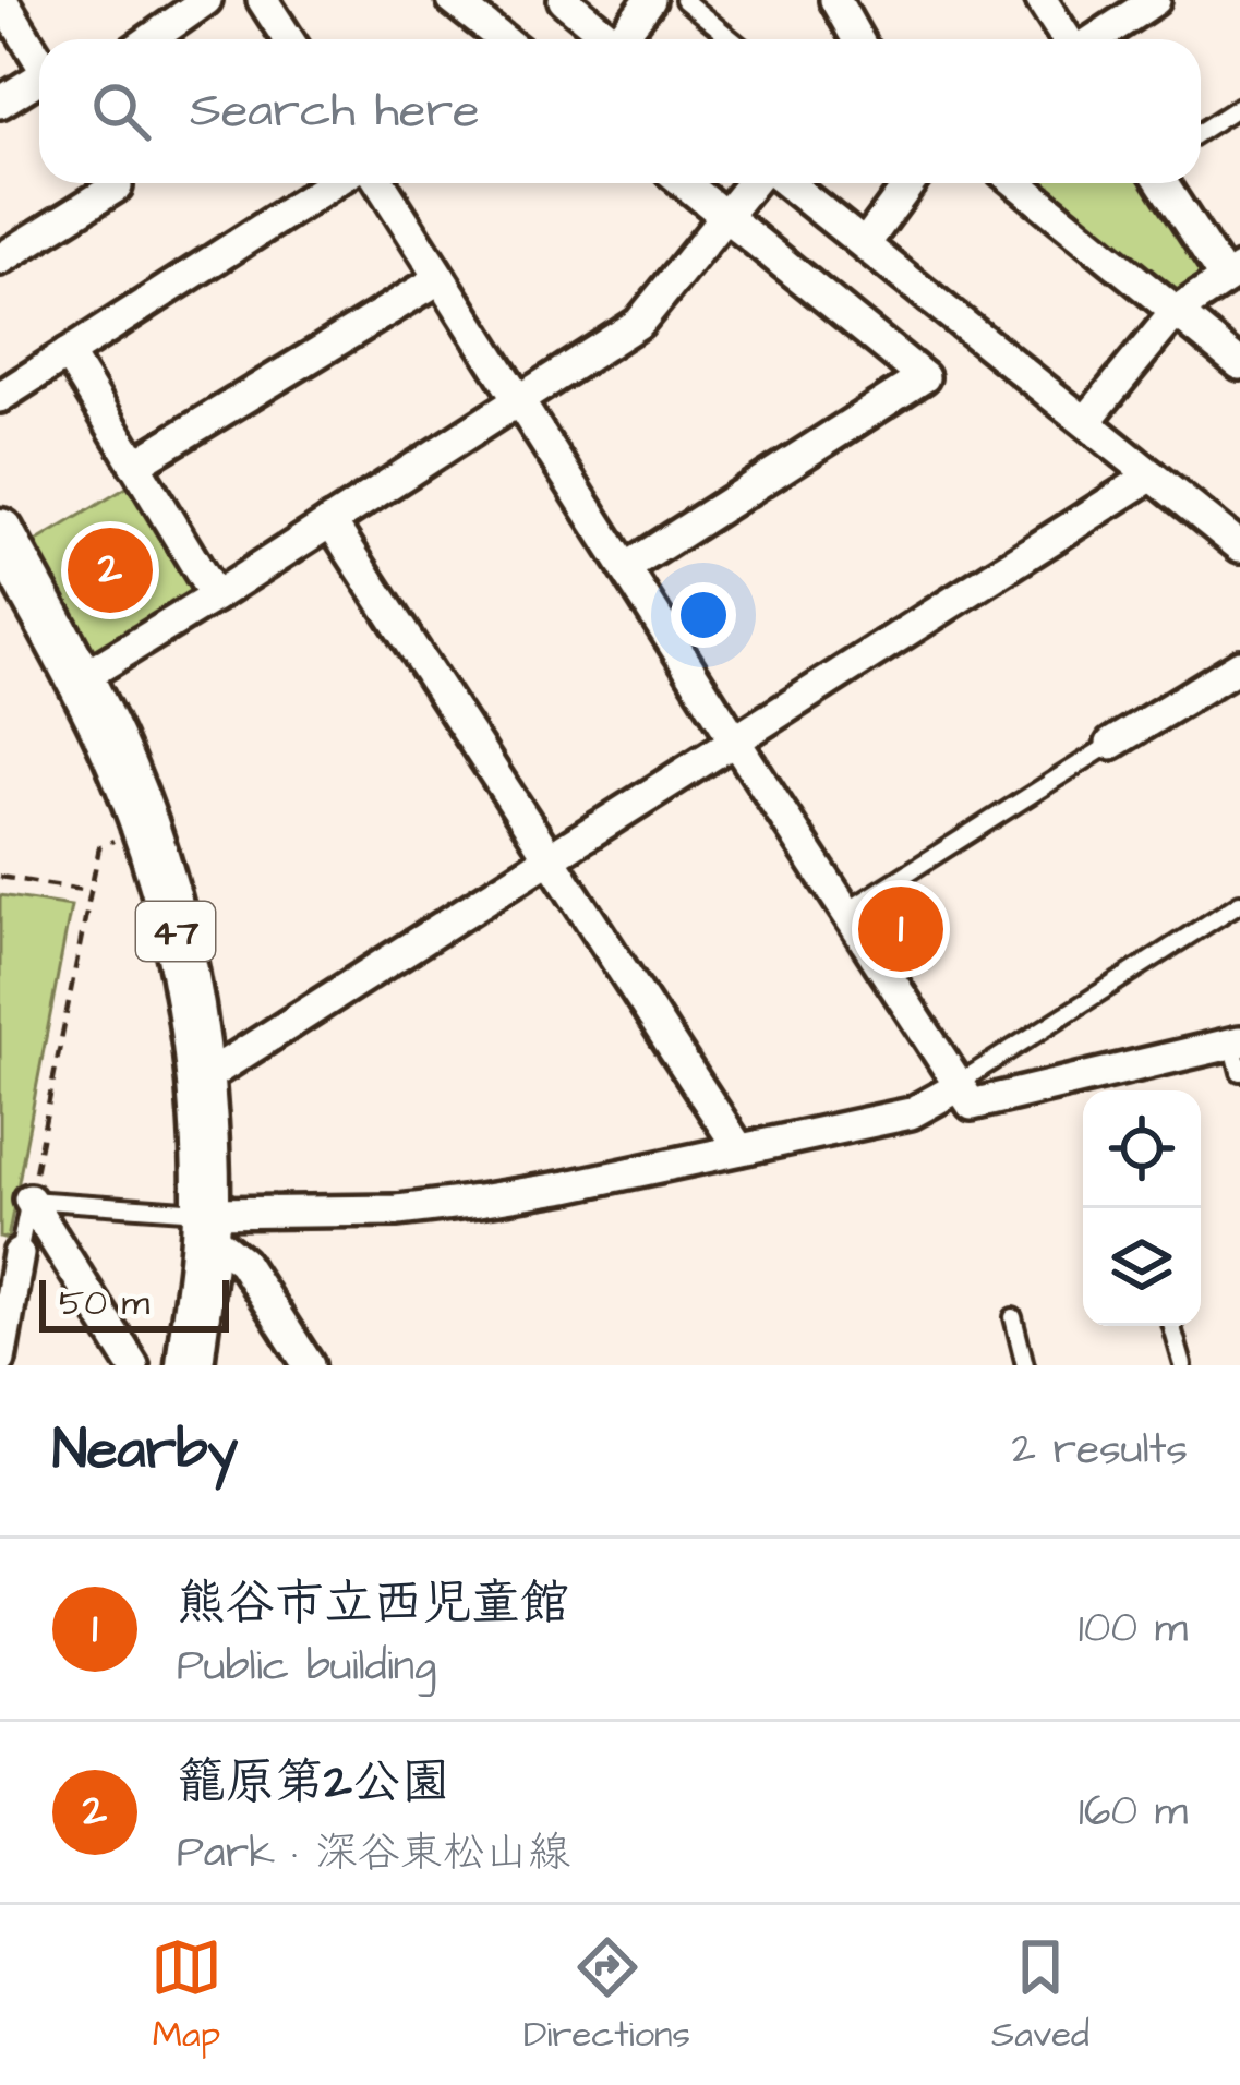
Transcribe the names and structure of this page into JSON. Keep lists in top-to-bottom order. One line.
{"streets":{"main road":["47"]},"scale_bar":"50 m","page":{"search":"Search here","pins":["2","1"],"scale":"50 m","heading":["Nearby","2 results"],"list":[{"mark":"1","name":"熊谷市立西児童館","note":"Public building","value":"100 m"},{"mark":"2","name":"籠原第2公園","note":"Park · 深谷東松山線","value":"160 m"}],"nav":["Map","Directions","Saved"]}}
